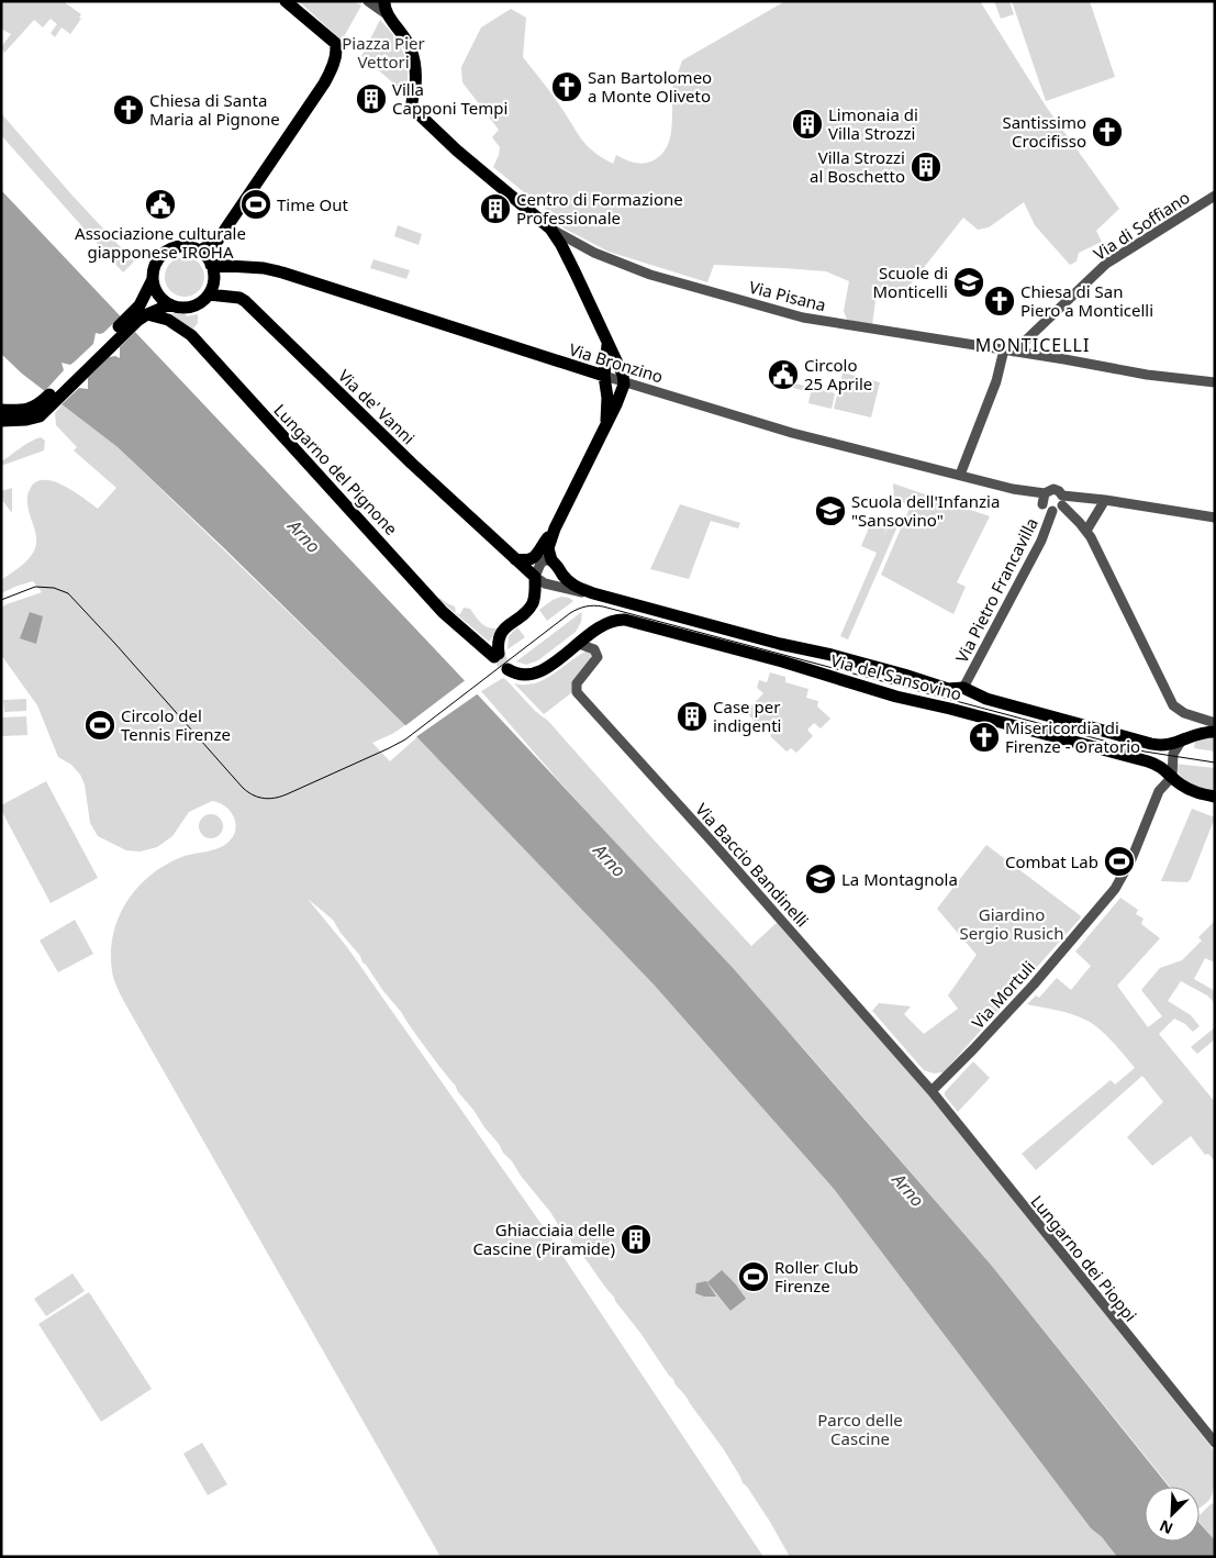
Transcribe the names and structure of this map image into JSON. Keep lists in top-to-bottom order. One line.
{"streets":{"main road":["Via Pisana","Via Bronzino","Via de' Vanni","Lungarno del Pignone","Via del Sansovino"],"street":["Via di Soffiano","Via Pietro Francavilla","Via Baccio Bandinelli","Via Mortuli","Lungarno dei Pioppi"]},"crossings":[["Via di Soffiano","Via Pisana"],["Via Bronzino","Via de' Vanni"],["Via Bronzino","Via Pietro Francavilla"],["Via de' Vanni","Lungarno del Pignone"],["Via Pietro Francavilla","Via del Sansovino"],["Via del Sansovino","Via Baccio Bandinelli"],["Via del Sansovino","Via Mortuli"],["Via Baccio Bandinelli","Via Mortuli"],["Via Baccio Bandinelli","Lungarno dei Pioppi"],["Via Mortuli","Lungarno dei Pioppi"]],"districts":["MONTICELLI"],"water":["Arno"],"parks":["Piazza Pier Vettori","Giardino Sergio Rusich","Parco delle Cascine"],"places":{"church":["San Bartolomeo a Monte Oliveto","Chiesa di Santa Maria al Pignone","Santissimo Crocifisso","Chiesa di San Piero a Monticelli","Misericordia di Firenze - Oratorio"],"building":["Villa Capponi Tempi","Limonaia di Villa Strozzi","Villa Strozzi al Boschetto","Centro di Formazione Professionale","Case per indigenti","Ghiacciaia delle Cascine (Piramide)"],"public building":["Associazione culturale giapponese IROHA","Circolo 25 Aprile"],"sports":["Time Out","Circolo del Tennis Firenze","Combat Lab","Roller Club Firenze"],"school or university":["Scuole di Monticelli","Scuola dell'Infanzia \"Sansovino\"","La Montagnola"]},"north":"bottom left"}
